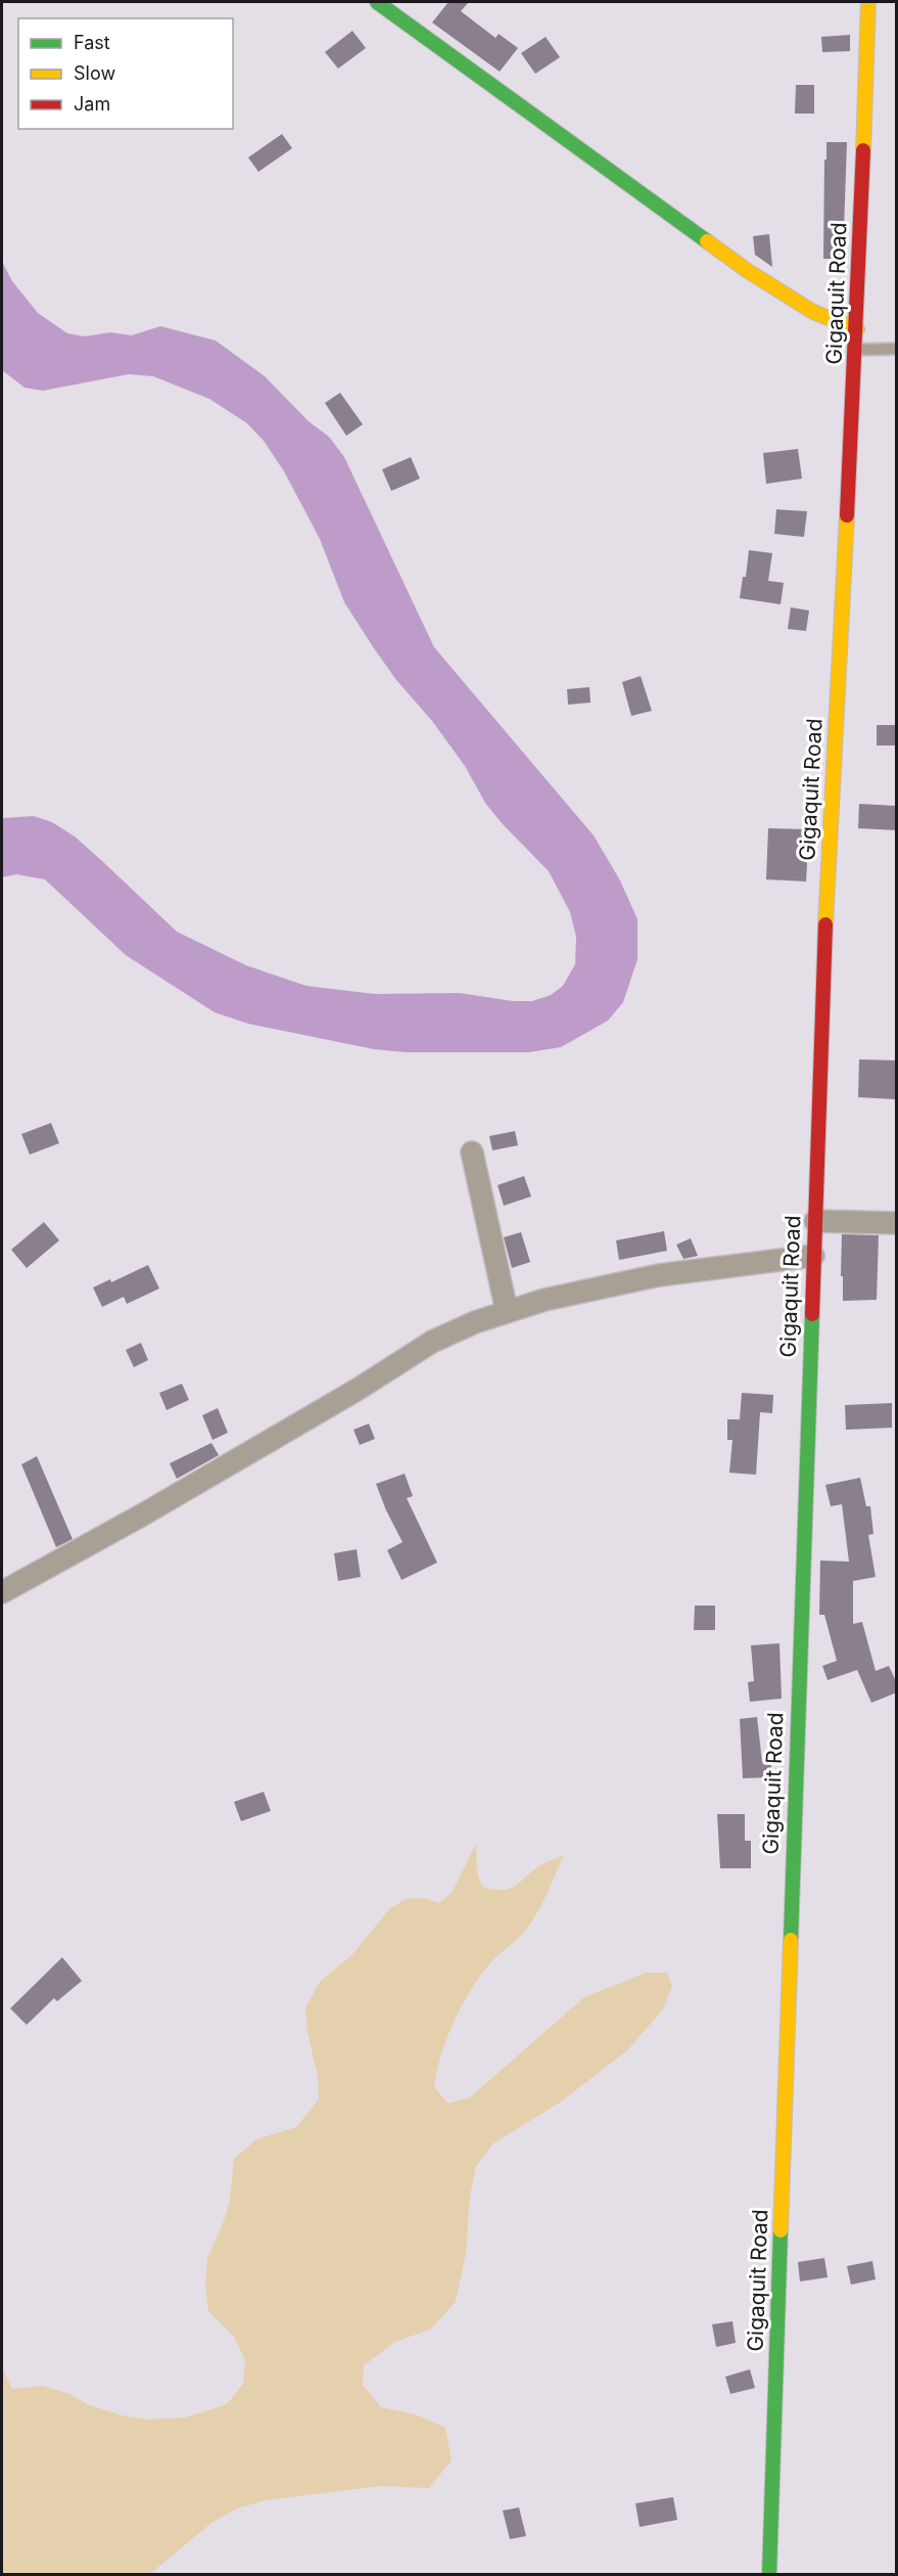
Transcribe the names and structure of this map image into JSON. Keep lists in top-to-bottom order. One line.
{"streets":{"main road":["Gigaquit Road"]},"legend":["Fast","Slow","Jam"]}
